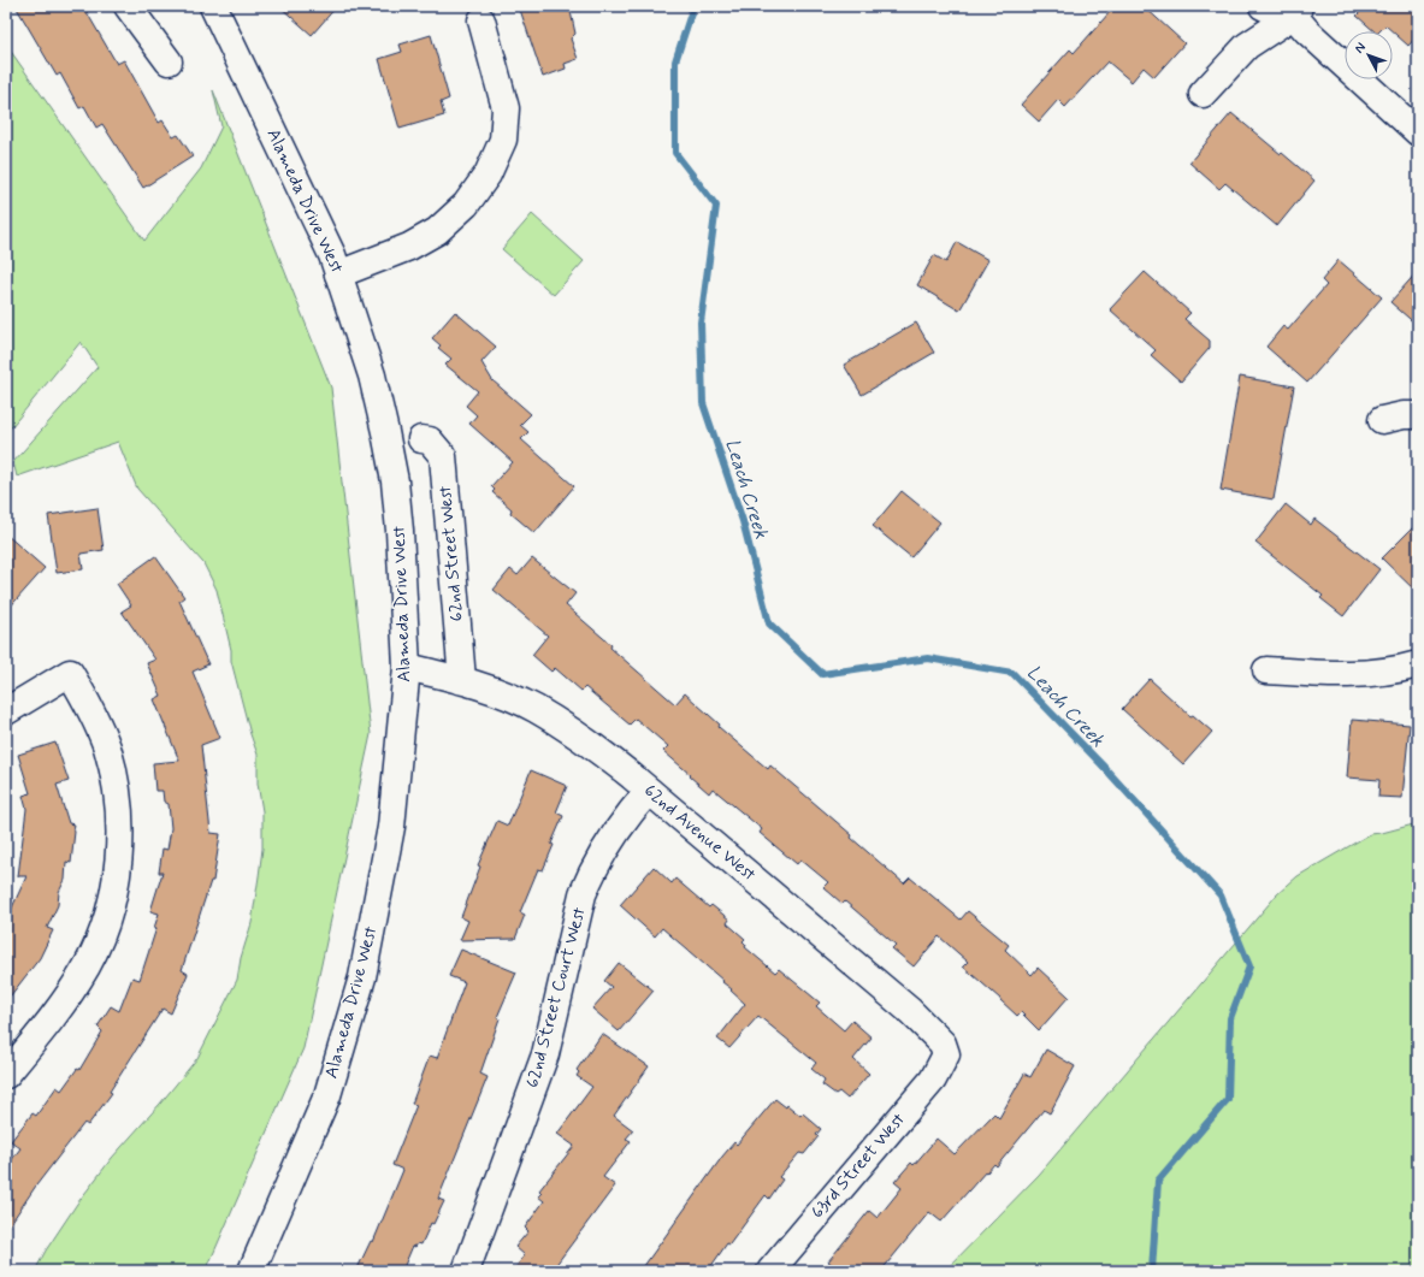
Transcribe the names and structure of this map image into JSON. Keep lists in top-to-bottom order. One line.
{"streets":{"street":["Alameda Drive West","62nd Street West","62nd Avenue West","62nd Street Court West","63rd Street West"]},"crossings":[["Alameda Drive West","62nd Avenue West"],["62nd Street West","62nd Avenue West"],["62nd Avenue West","62nd Street Court West"],["62nd Avenue West","63rd Street West"]],"water":["Leach Creek"],"north":"top left"}
